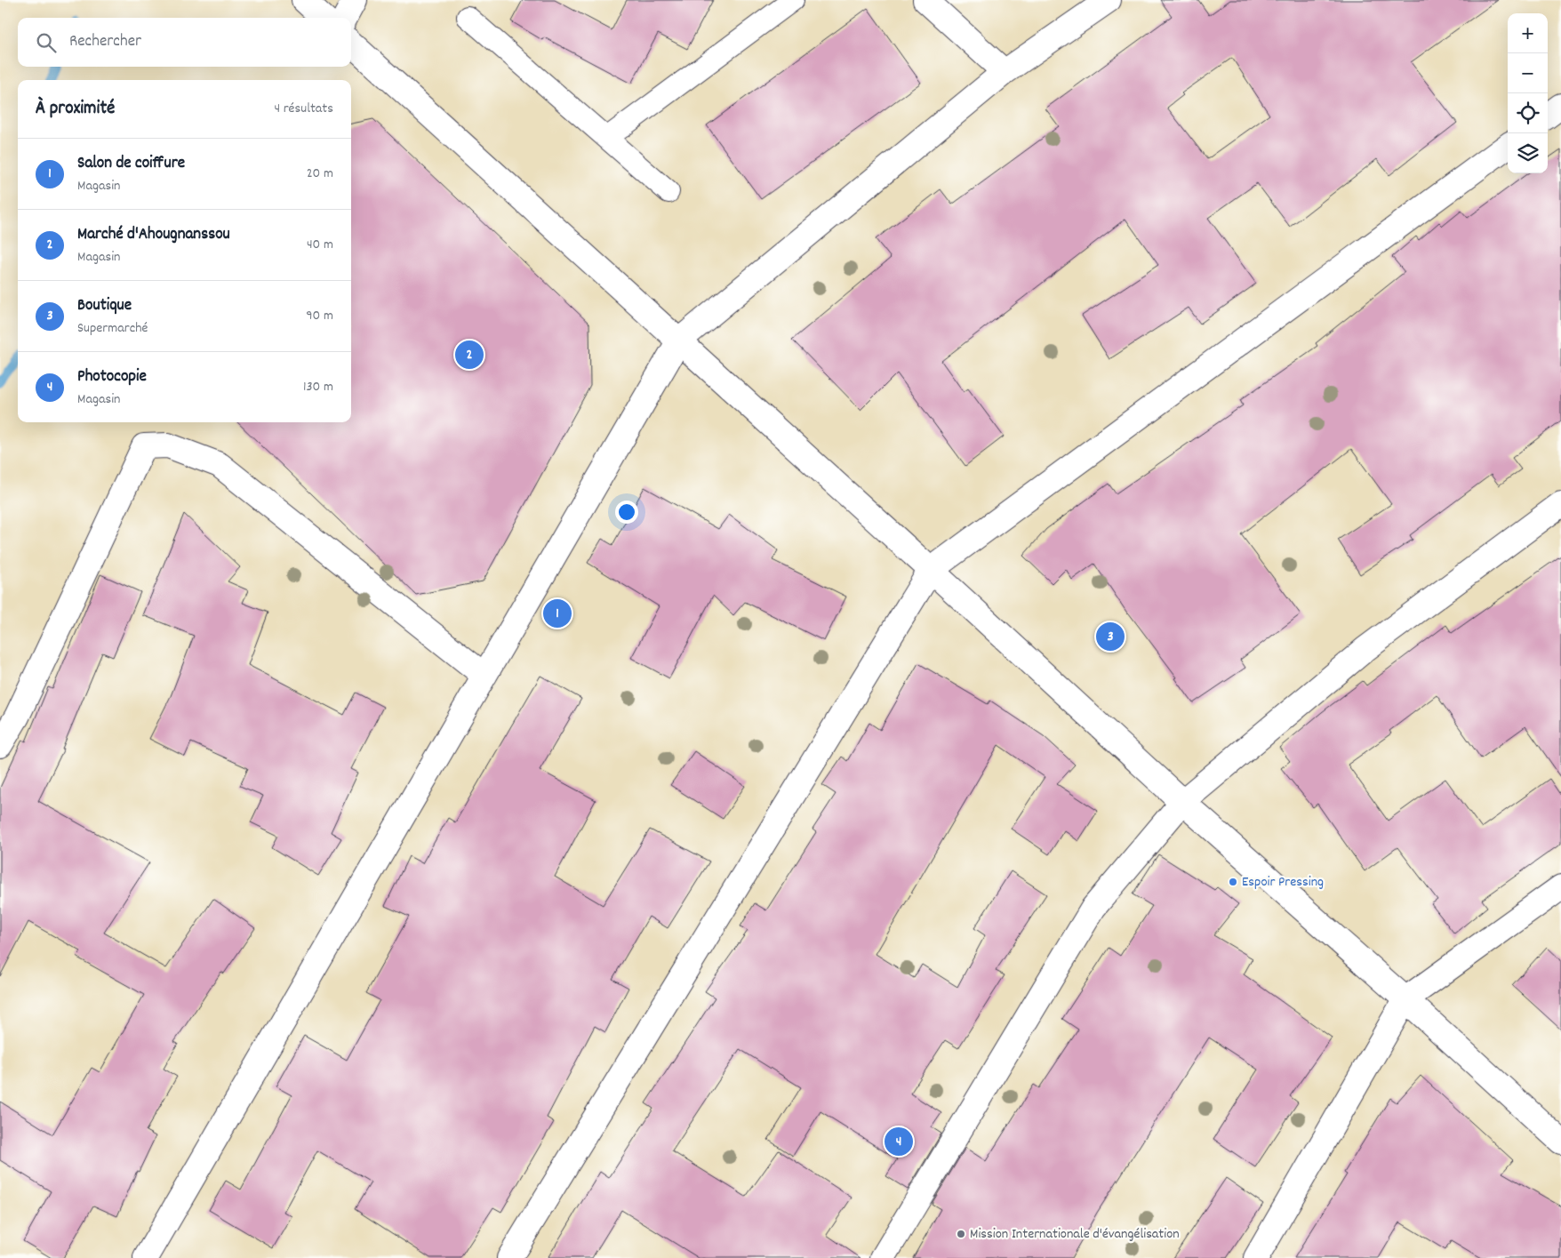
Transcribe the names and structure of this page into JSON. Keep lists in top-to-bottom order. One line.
{"places":["Espoir Pressing","Mission Internationale d'évangélisation"],"page":{"map_buttons":["+","−"],"search":"Rechercher","heading":["À proximité","4 résultats"],"list":[{"mark":"1","name":"Salon de coiffure","note":"Magasin","value":"20 m"},{"mark":"2","name":"Marché d'Ahougnanssou","note":"Magasin","value":"40 m"},{"mark":"3","name":"Boutique","note":"Supermarché","value":"90 m"},{"mark":"4","name":"Photocopie","note":"Magasin","value":"130 m"}],"pins":["2","1","3","4"]}}
